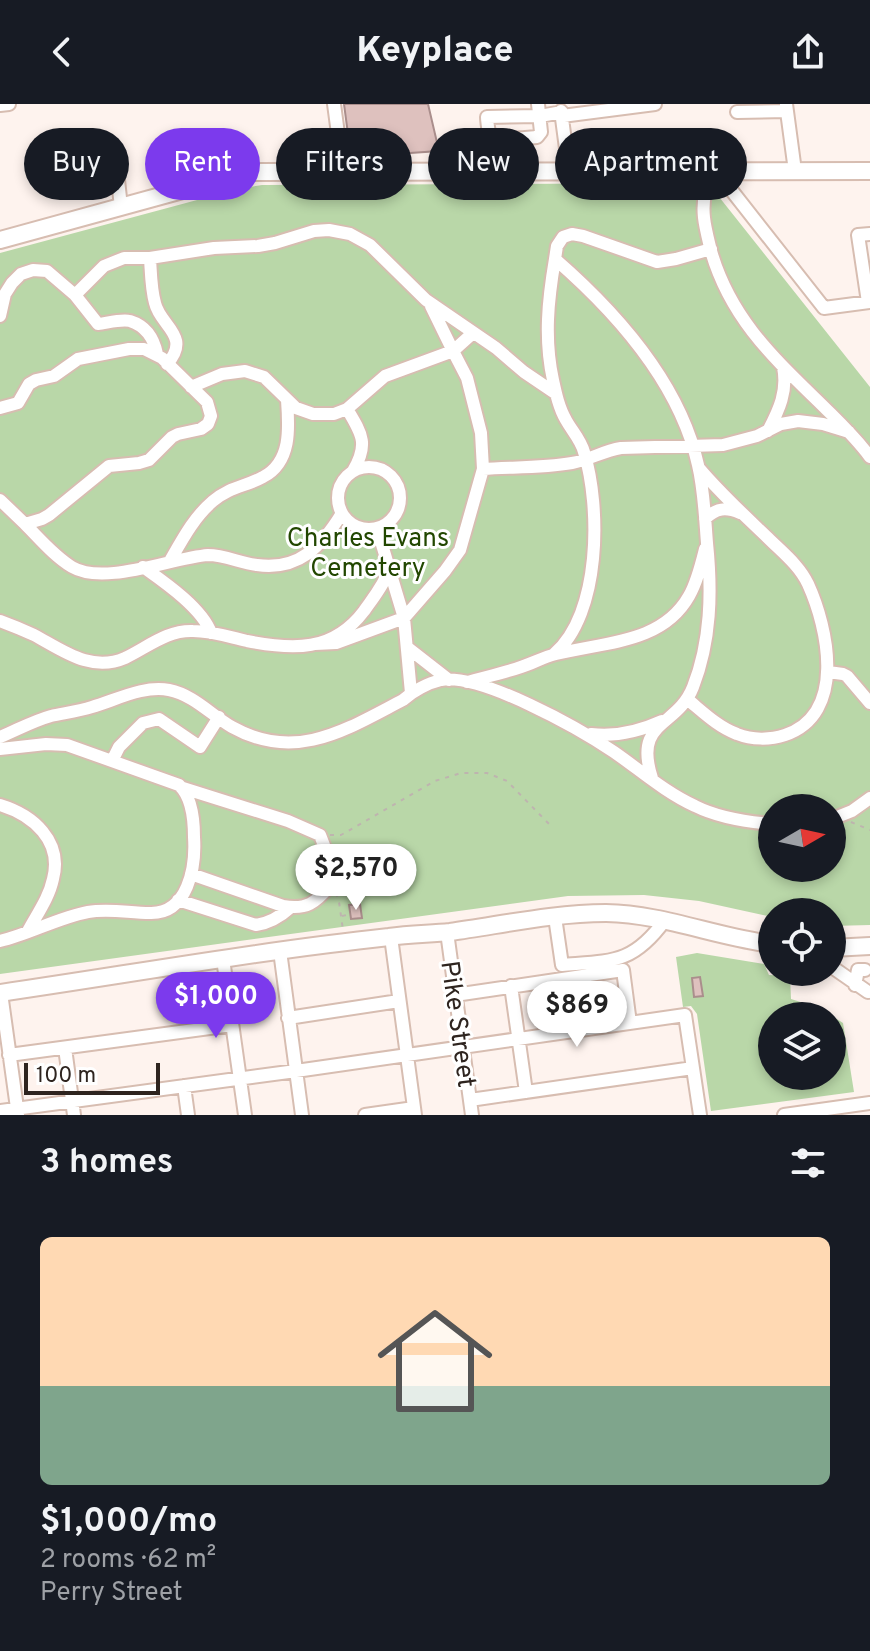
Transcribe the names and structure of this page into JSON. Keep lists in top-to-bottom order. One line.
{"streets":{"street":["Pike Street"]},"parks":["Charles Evans Cemetery"],"scale_bar":"100 m","north":"right","page":{"header":"Keyplace","chip":["Buy","Rent","Filters","New","Apartment"],"price":["$2,570","$1,000","$869"],"scale":"100 m","heading":"3 homes","list":[{"name":"$1,000/mo","note":"2 rooms · 62 m² · Perry Street"}]}}
